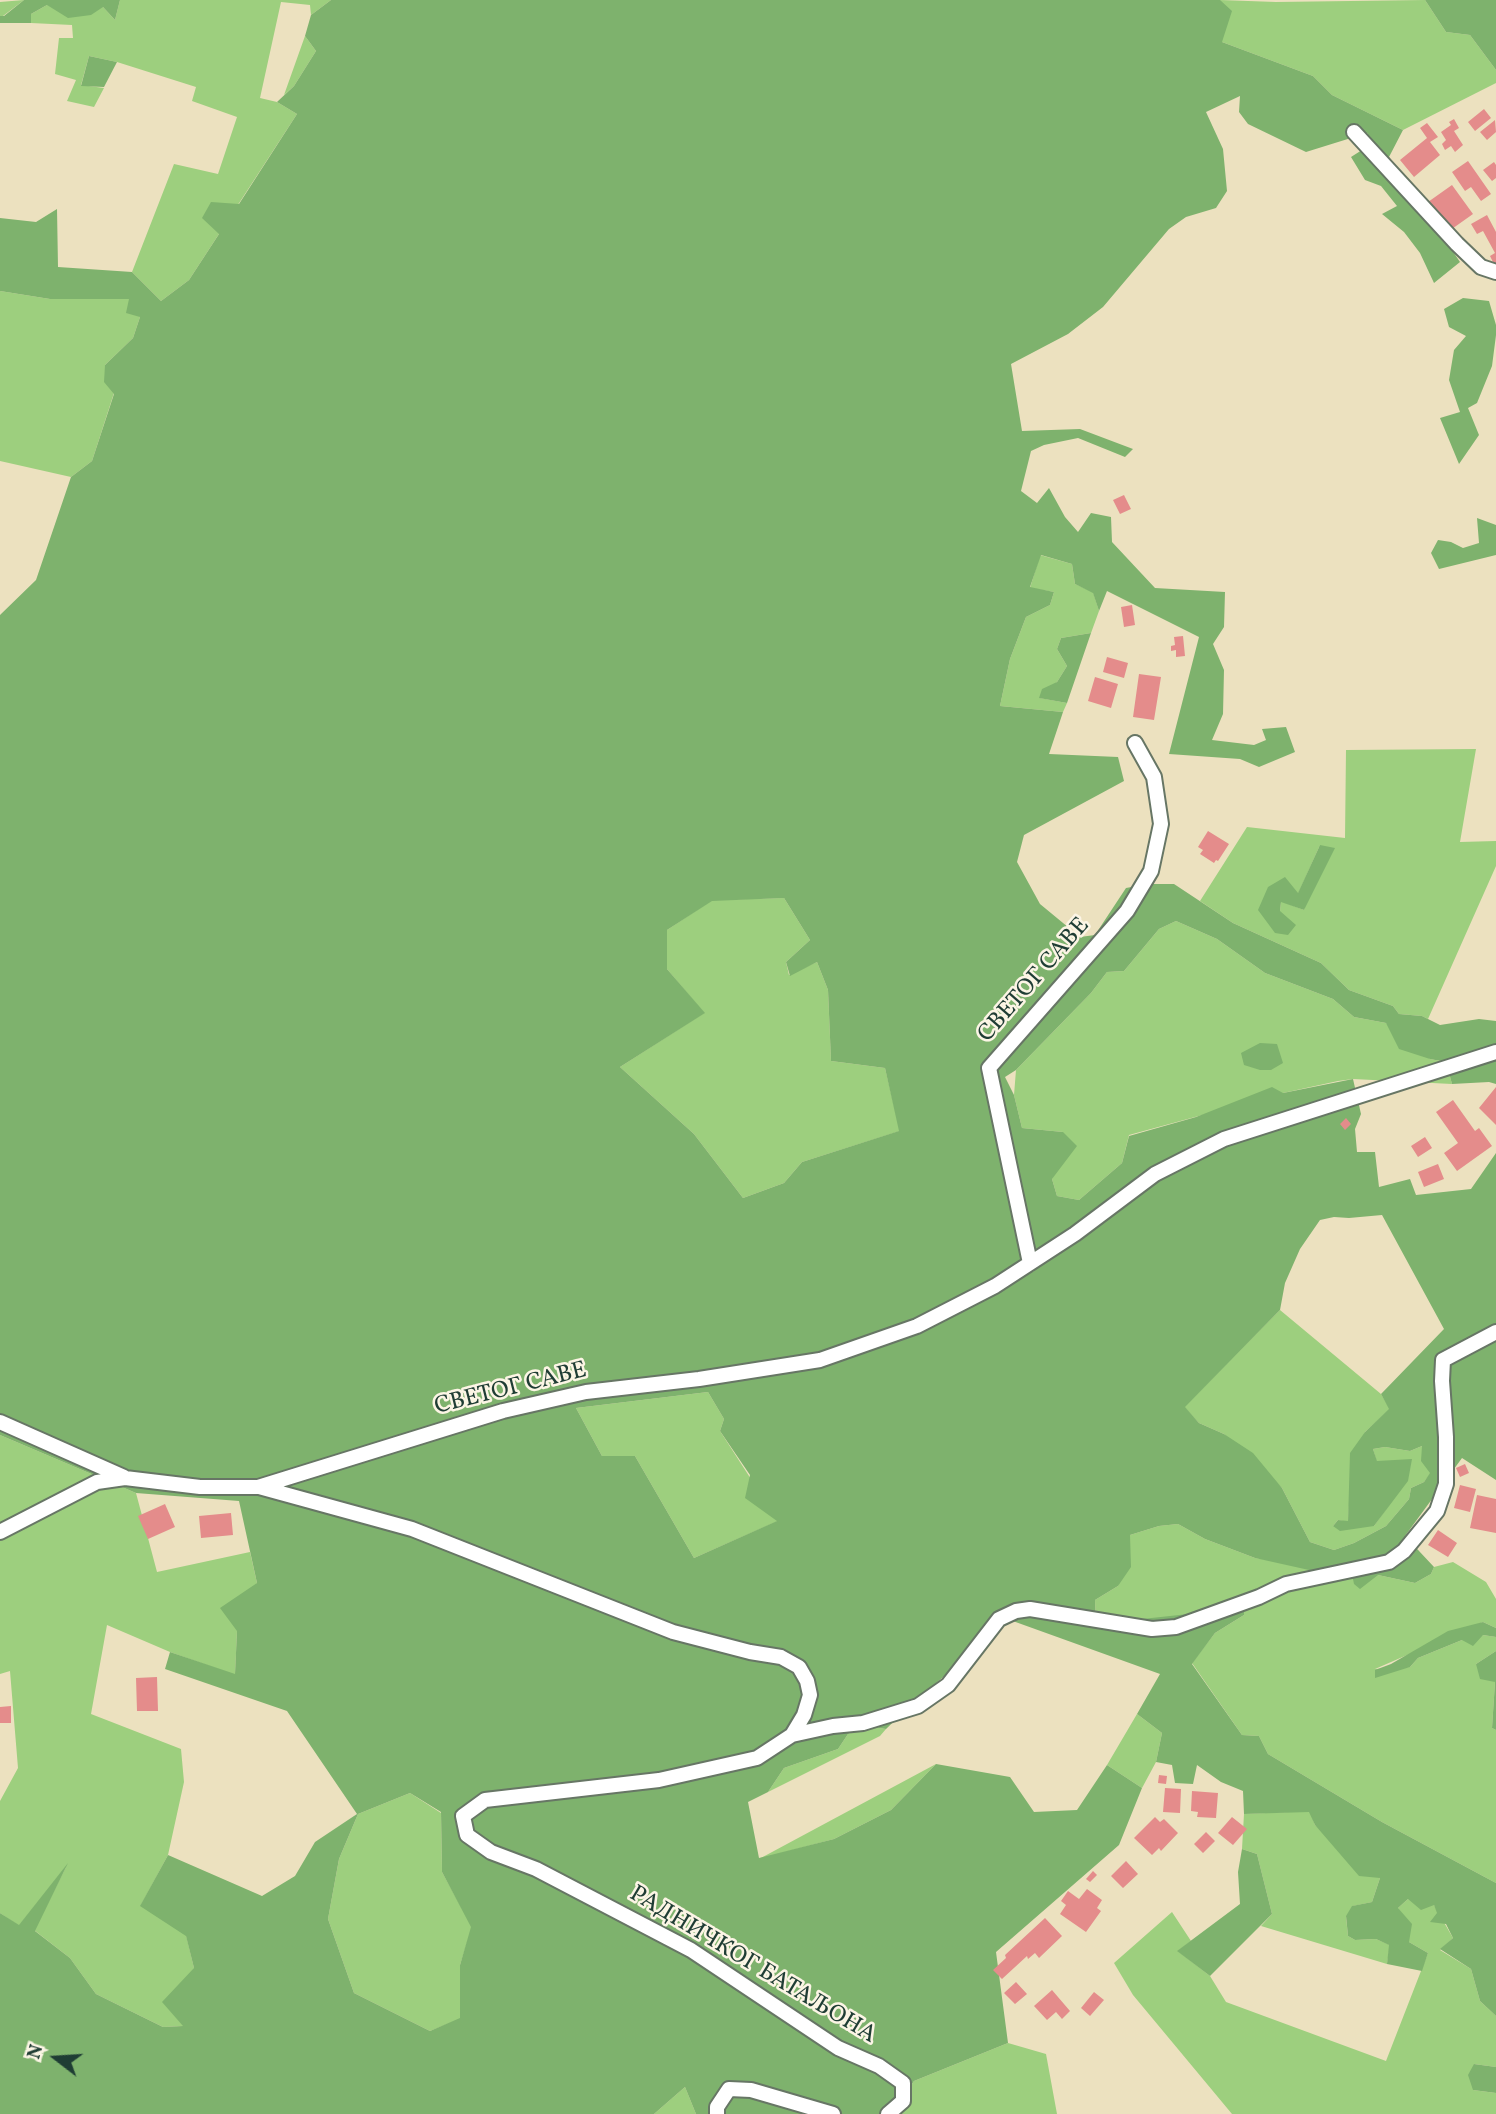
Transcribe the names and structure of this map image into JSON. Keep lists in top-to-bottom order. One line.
{"streets":{"street":["СВЕТОГ САВЕ","РАДНИЧКОГ БАТАЉОНА"]},"north":"left"}
